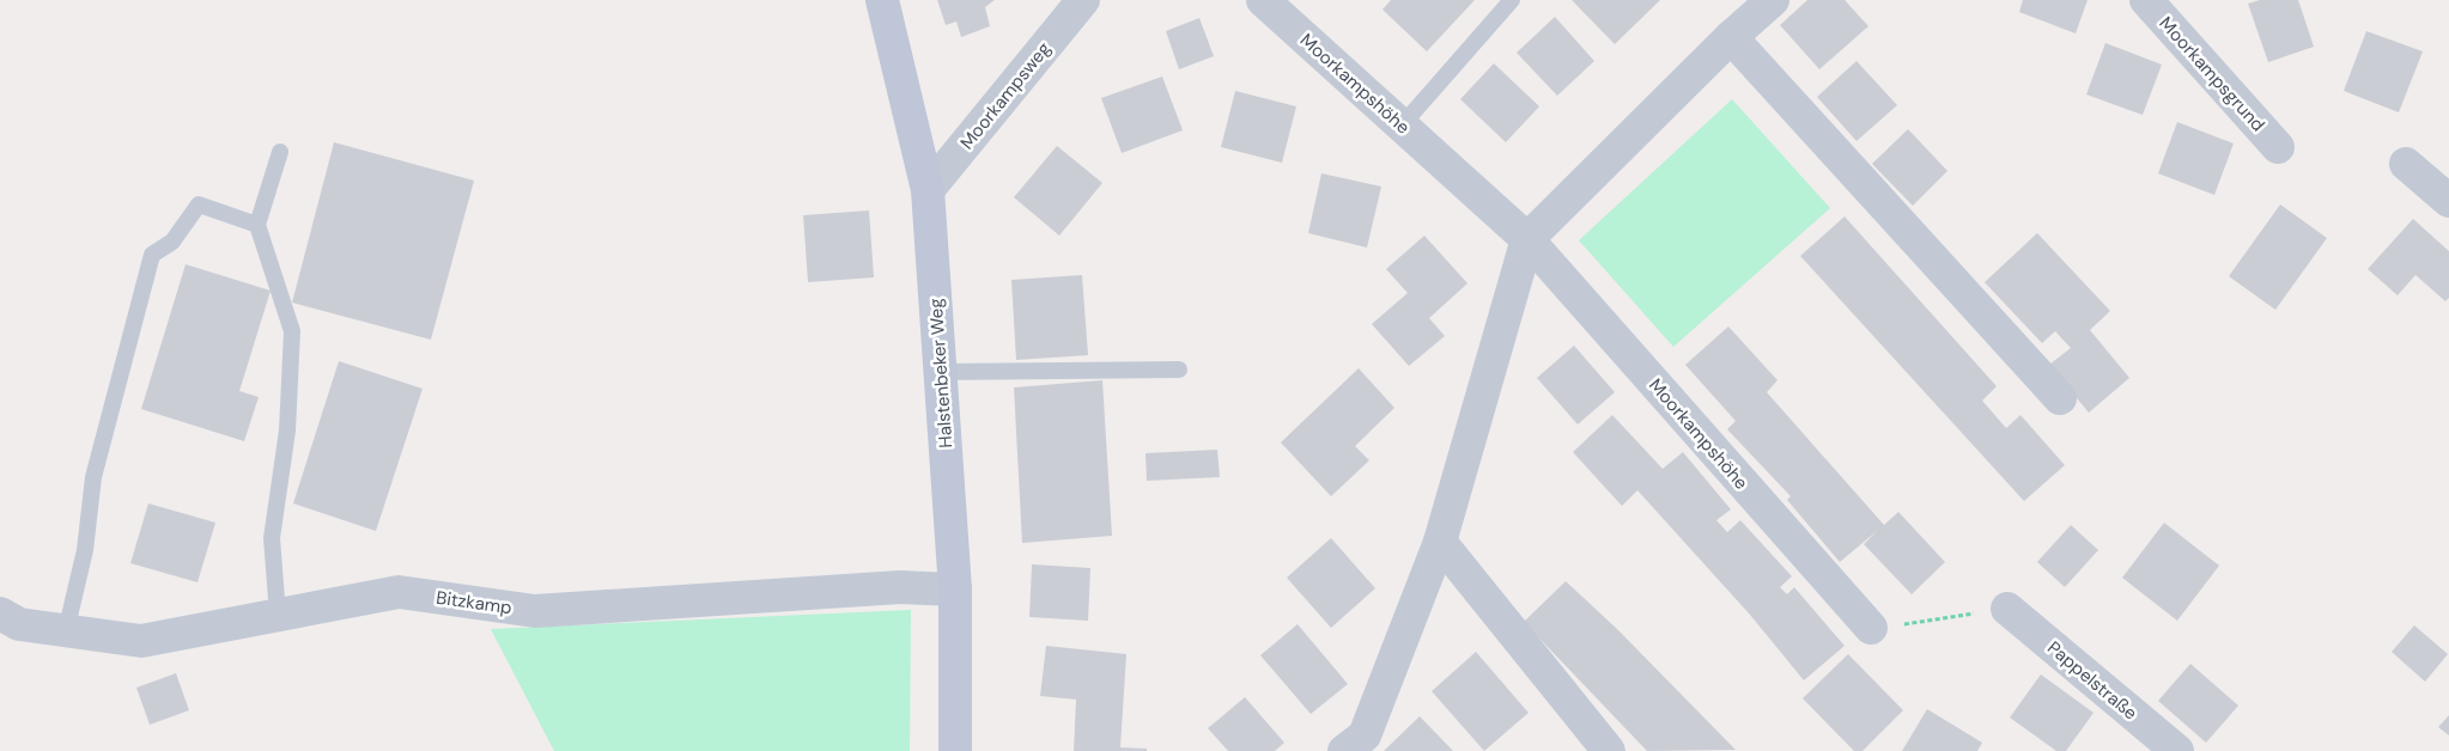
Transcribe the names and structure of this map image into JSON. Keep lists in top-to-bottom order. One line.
{"streets":{"main road":["Halstenbeker Weg"],"street":["Moorkampsgrund","Moorkampshöhe","Moorkampsweg","Bitzkamp","Pappelstraße"]},"crossings":[["Moorkampsweg","Halstenbeker Weg"],["Halstenbeker Weg","Bitzkamp"]]}
